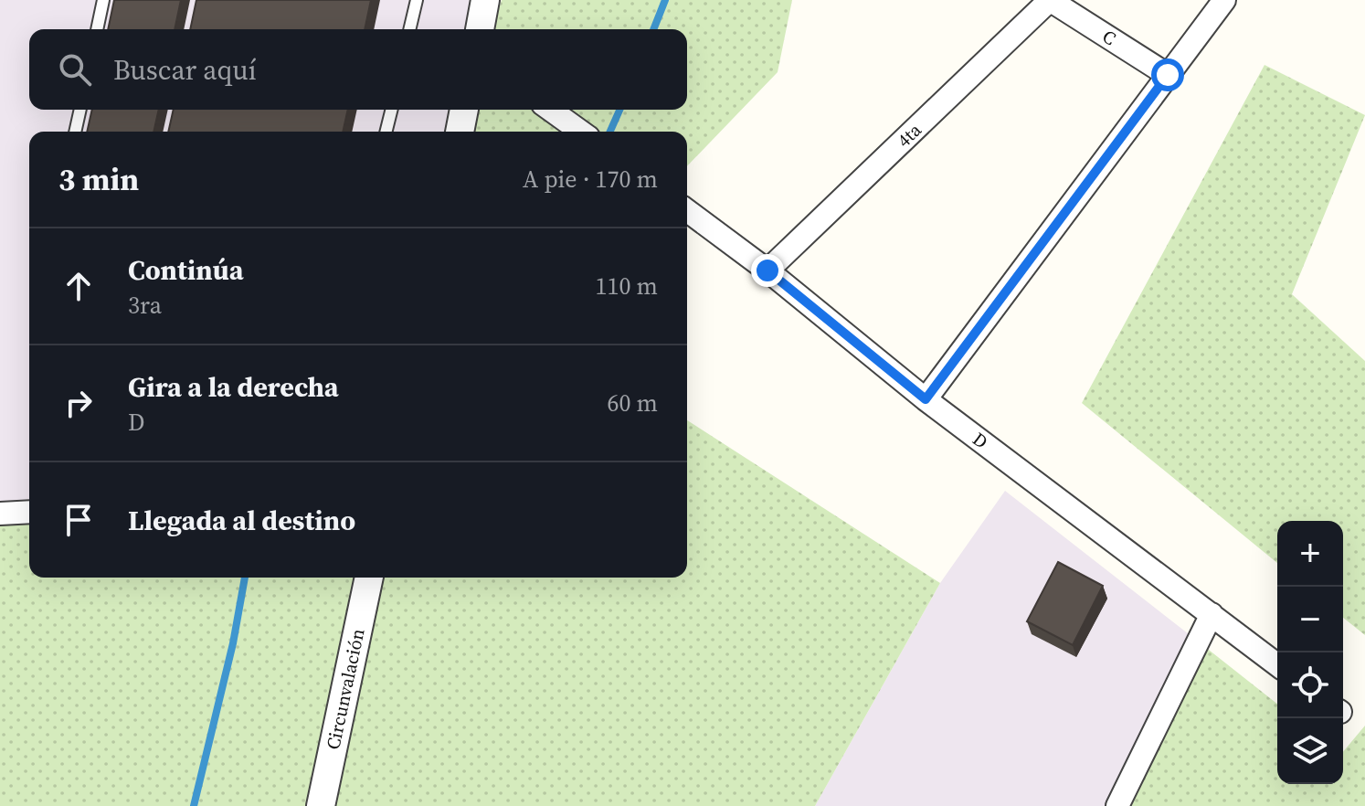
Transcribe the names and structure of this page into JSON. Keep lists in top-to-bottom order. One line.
{"streets":{"street":["C","4ta","D","Circunvalación"]},"crossings":[["C","4ta"],["4ta","D"]],"page":{"search":"Buscar aquí","heading":["3 min","A pie · 170 m"],"list":[["Continúa","3ra","110 m"],["Gira a la derecha","D","60 m"],"Llegada al destino"],"map_buttons":["+","−"]}}
